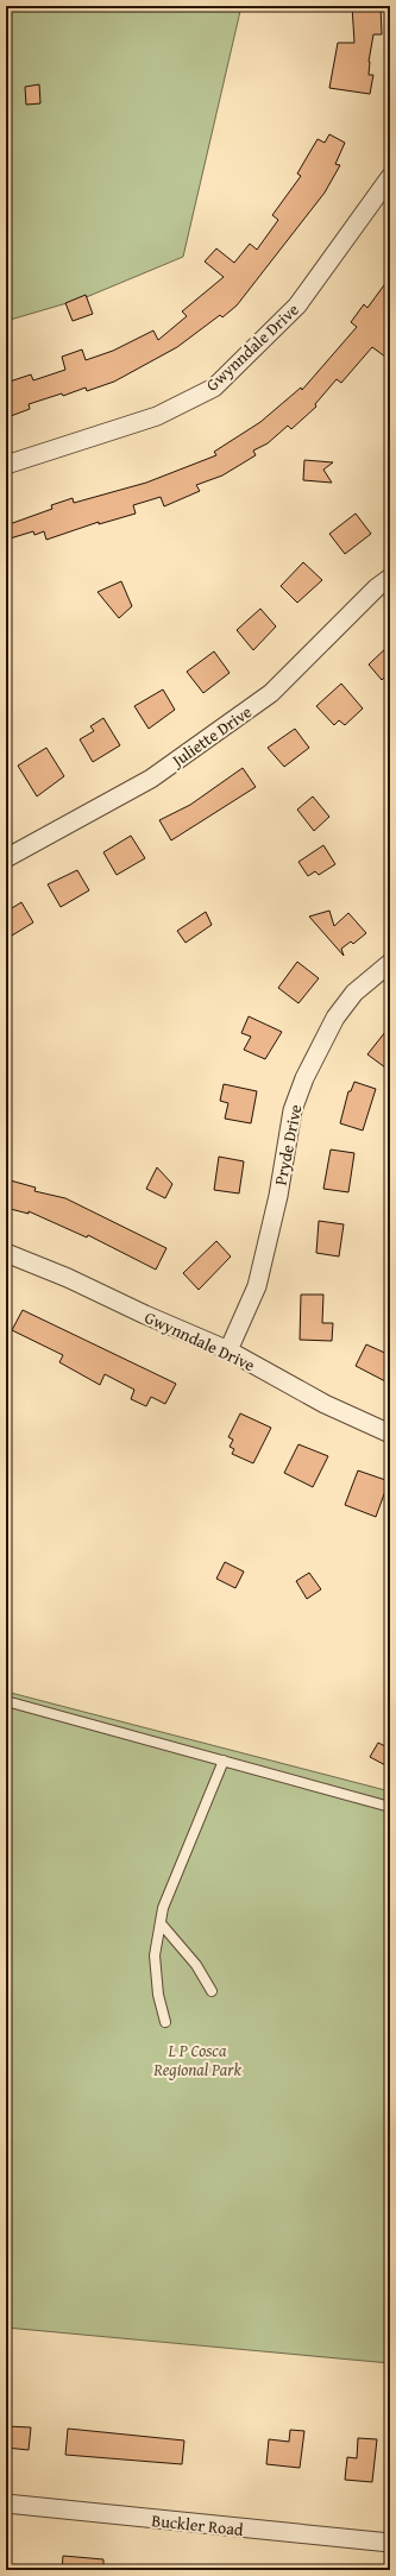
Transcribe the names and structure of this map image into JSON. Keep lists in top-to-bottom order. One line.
{"streets":{"street":["Gwynndale Drive","Juliette Drive","Pryde Drive","Buckler Road"]},"crossings":[["Gwynndale Drive","Pryde Drive"]],"parks":["L P Cosca Regional Park"]}
